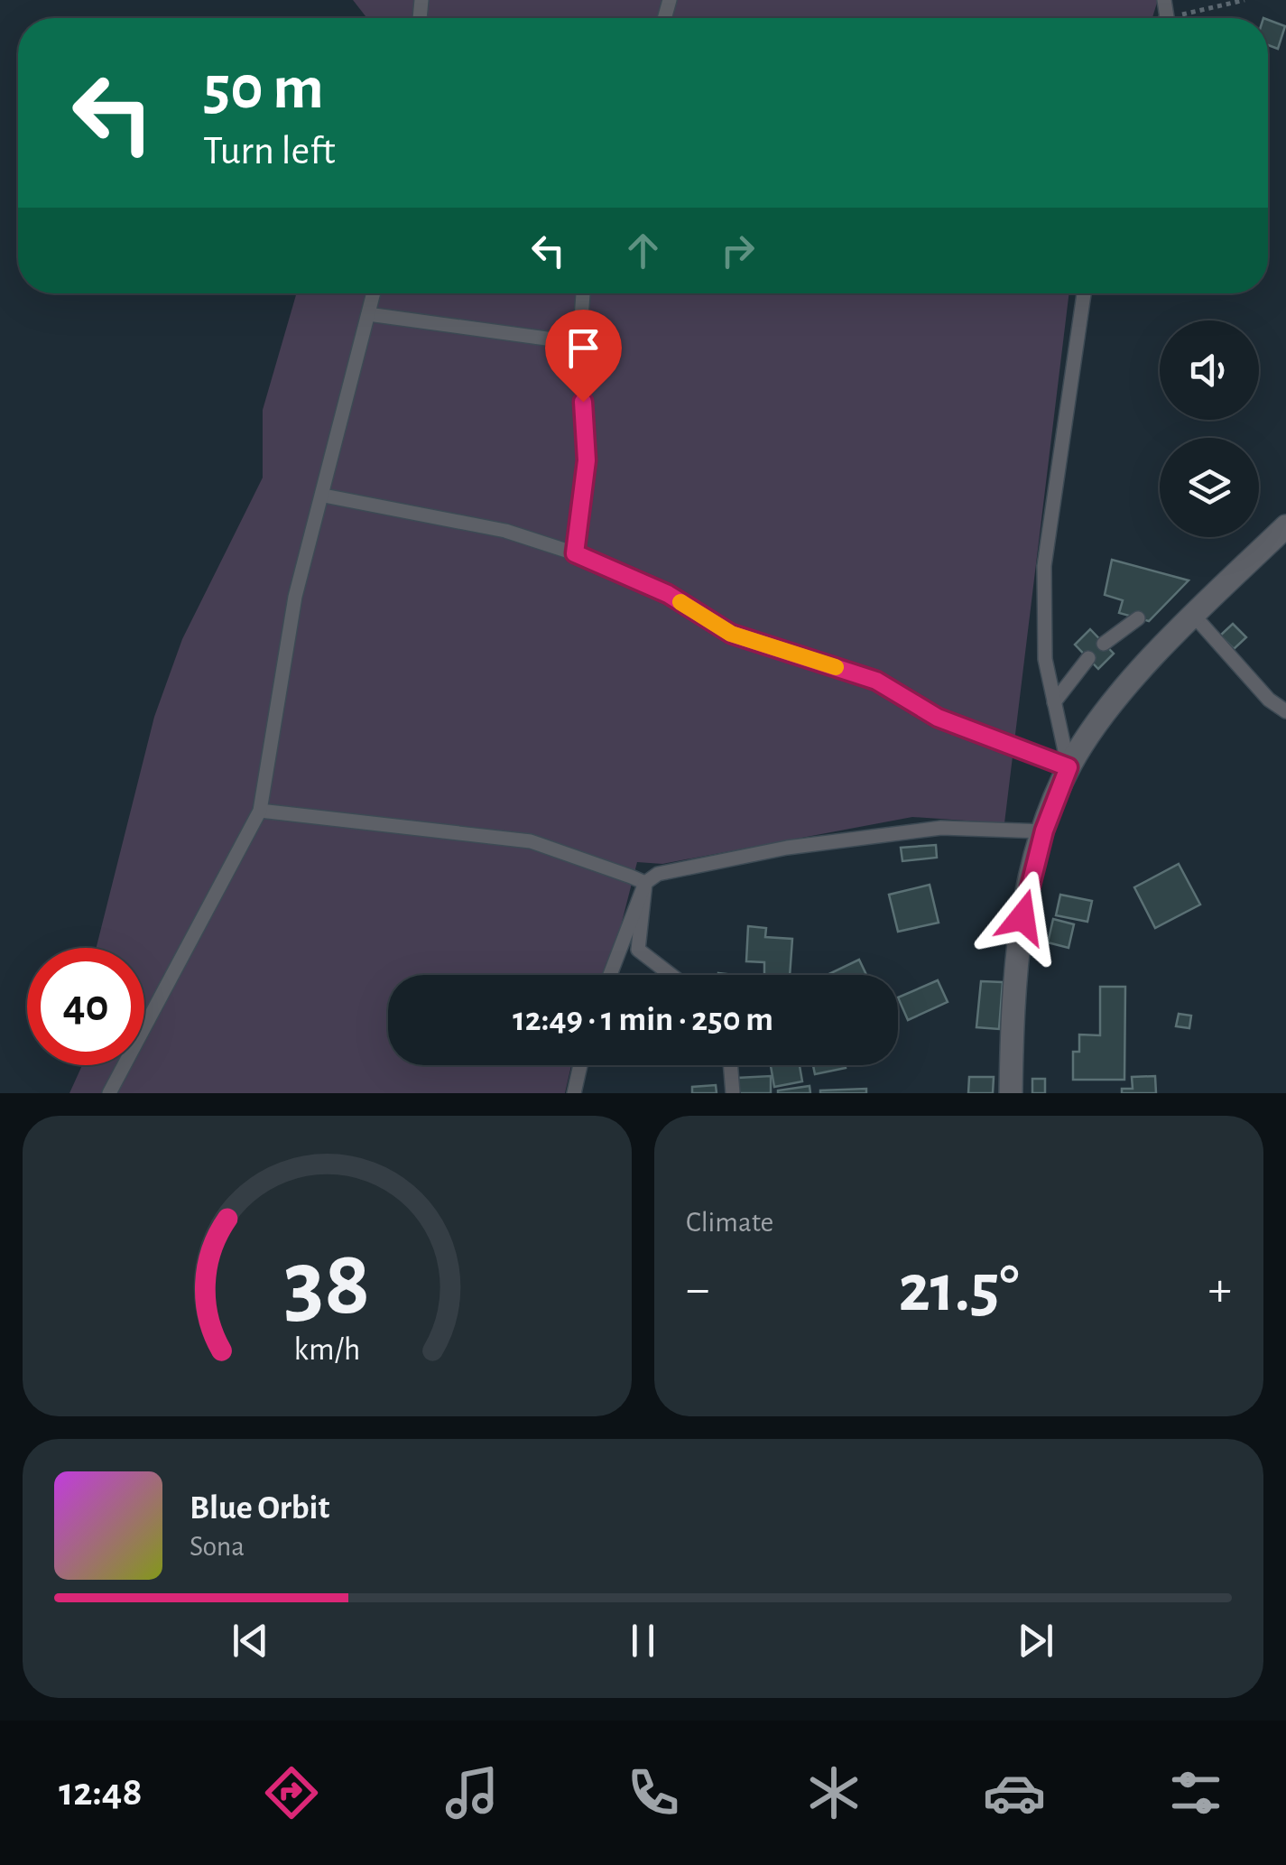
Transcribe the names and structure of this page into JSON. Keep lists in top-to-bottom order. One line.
{"page":{"turn":["50 m","Turn left"],"limit":"40","trip":"12:49 · 1 min · 250 m","tile":"Climate","heat":["−","21.5°","+"],"song":["Blue Orbit","Sona"],"tabs":"12:48","gauge":["38","km/h"]}}
